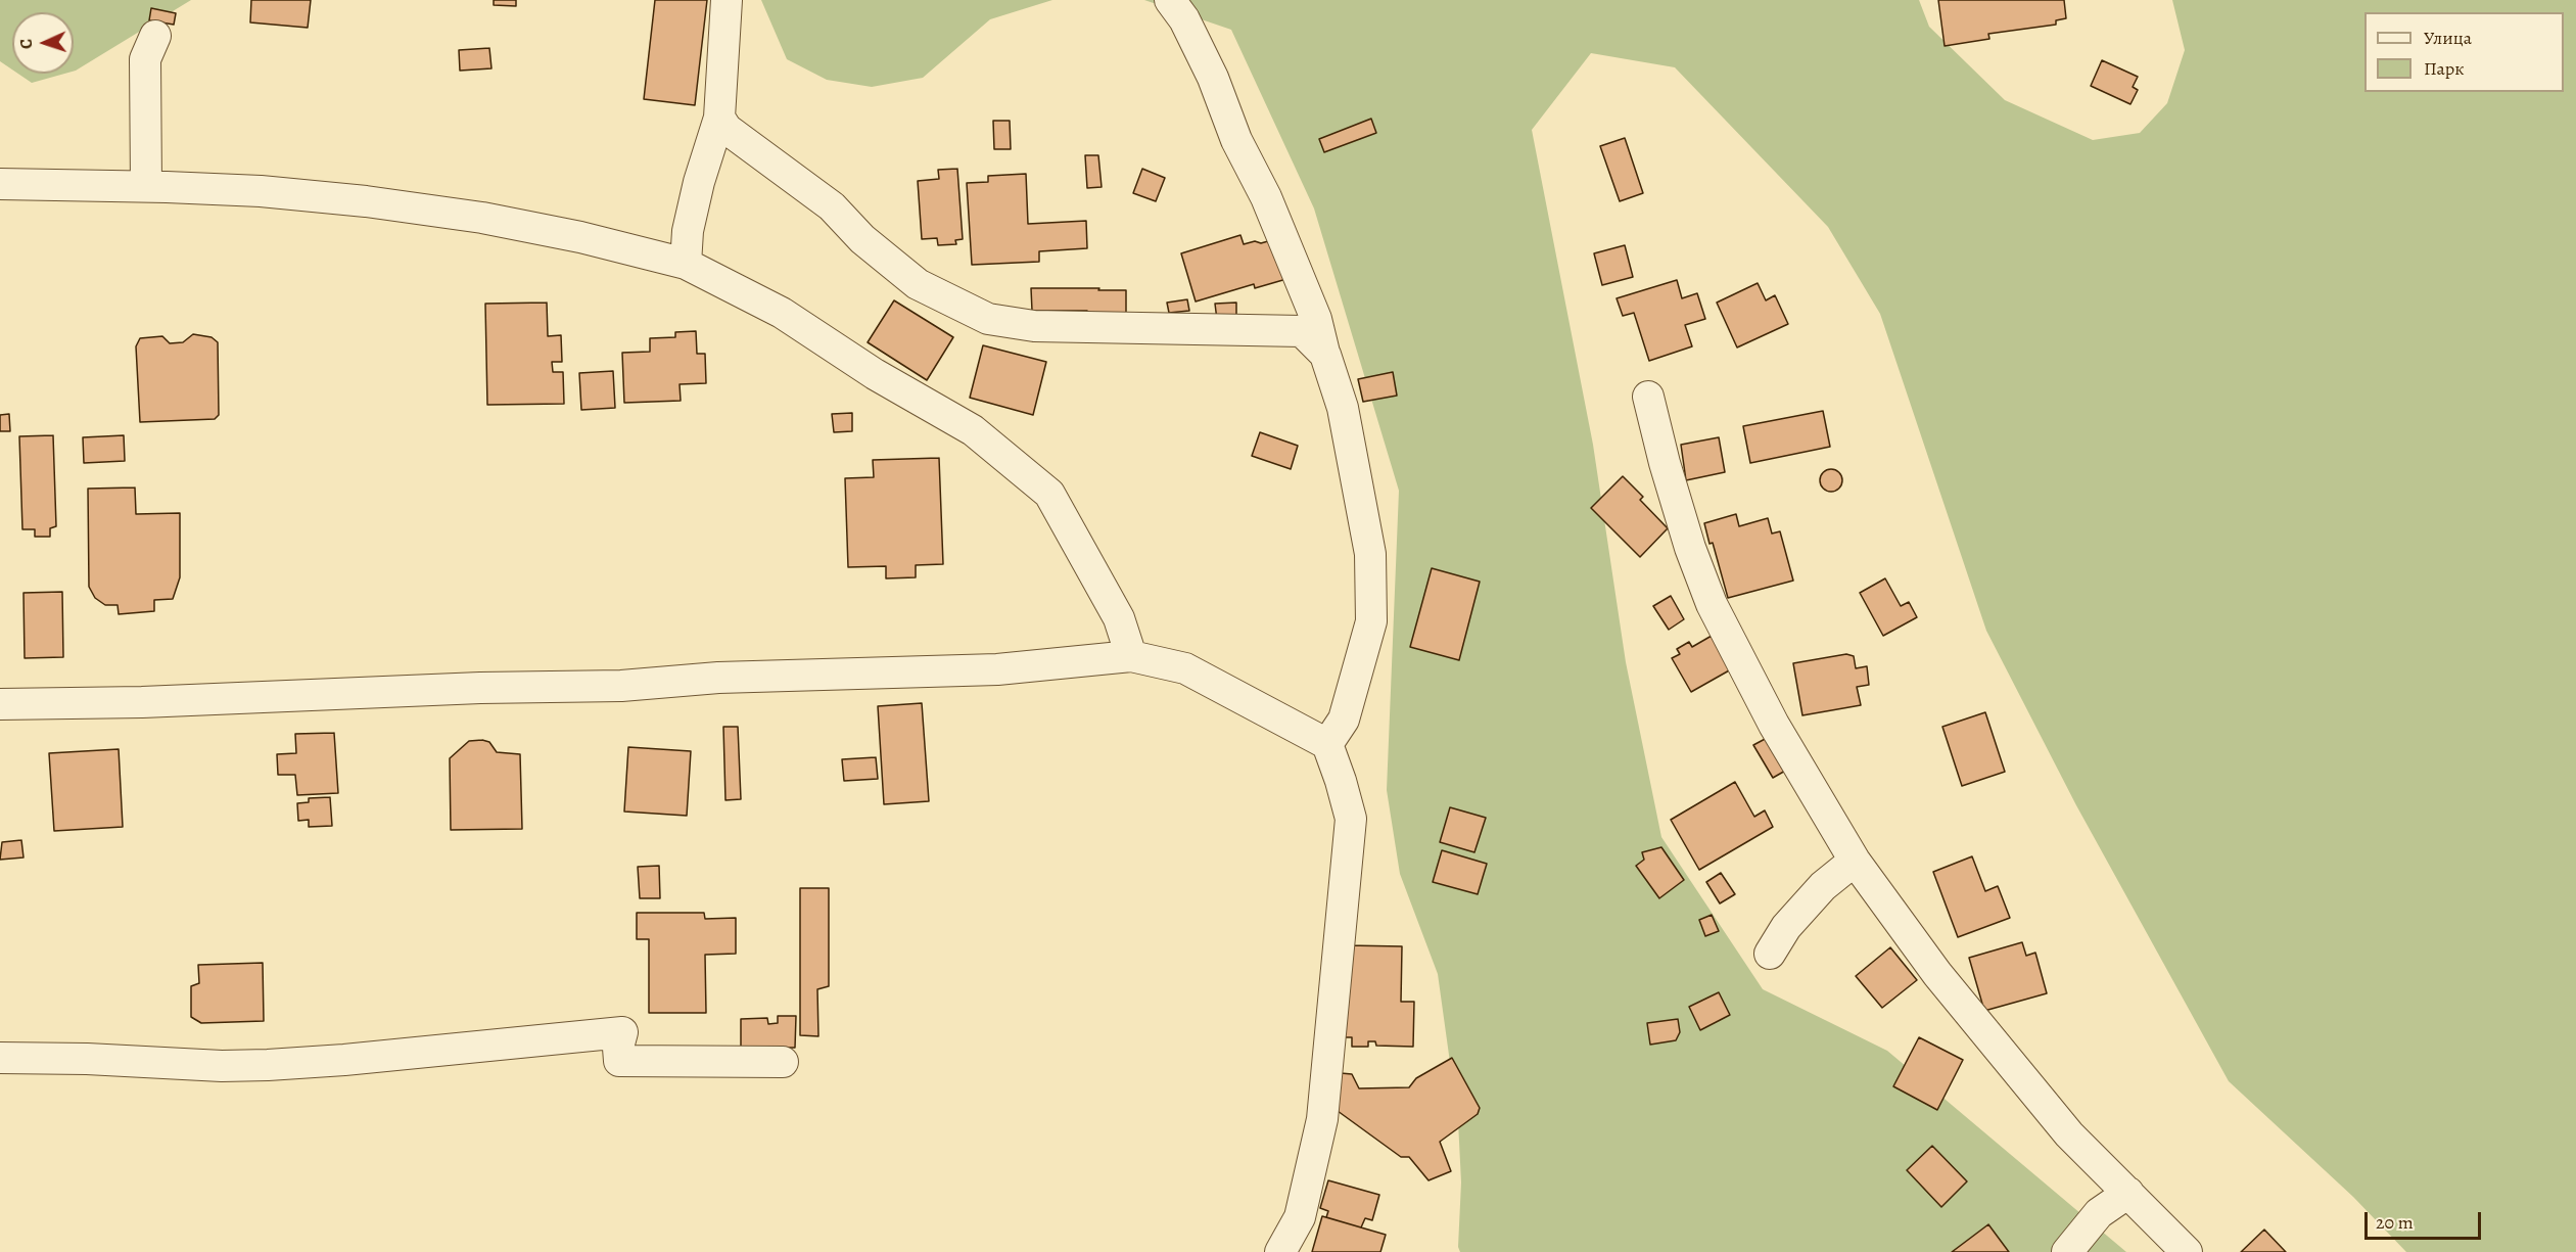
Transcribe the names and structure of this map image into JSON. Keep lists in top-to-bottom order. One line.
{"legend":["Улица","Парк"],"scale_bar":"20 m","north":"left"}
